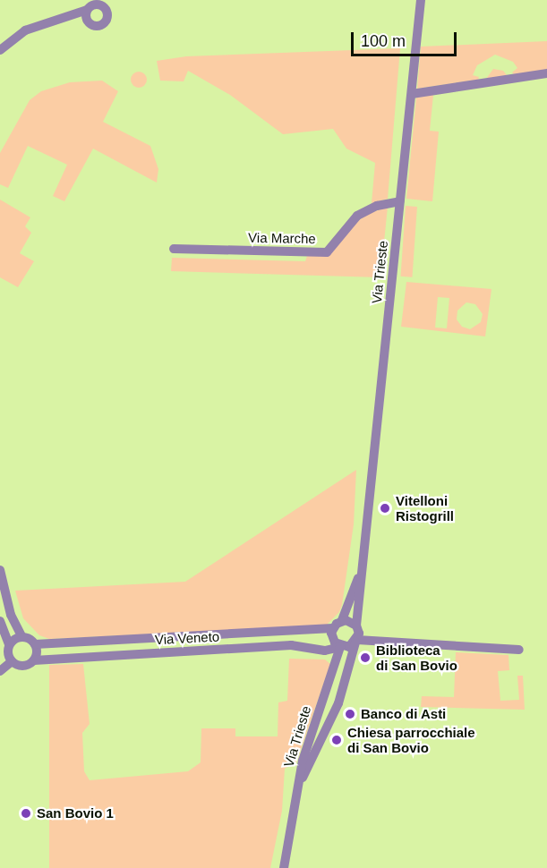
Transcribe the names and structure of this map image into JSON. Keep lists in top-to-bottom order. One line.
{"streets":{"street":["Via Marche","Via Trieste","Via Veneto"]},"crossings":[["Via Marche","Via Trieste"],["Via Trieste","Via Veneto"]],"places":["Vitelloni Ristogrill","Biblioteca di San Bovio","Banco di Asti","Chiesa parrocchiale di San Bovio","San Bovio 1"],"scale_bar":"100 m"}
